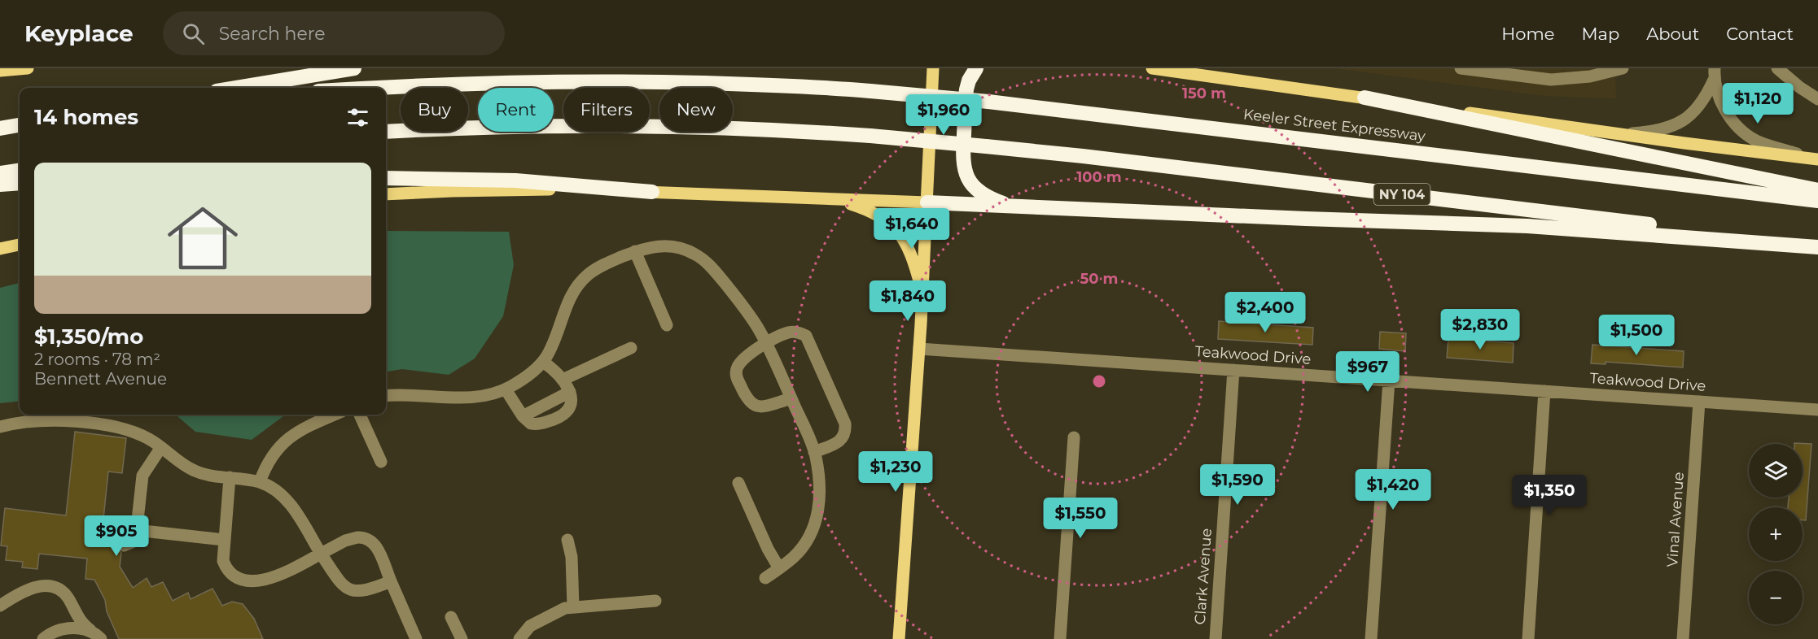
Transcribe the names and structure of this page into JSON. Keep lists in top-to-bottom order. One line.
{"streets":{"highway":["Keeler Street Expressway","NY 104"],"street":["Teakwood Drive","Vinal Avenue","Clark Avenue"]},"crossings":[["Teakwood Drive","Vinal Avenue"],["Teakwood Drive","Clark Avenue"]],"page":{"header":"Keyplace","search":"Search here","nav":["Home","Map","About","Contact"],"price":["$1,120","$1,960","$1,640","$1,840","$2,400","$2,830","$1,500","$967","$1,230","$1,590","$1,420","$1,350","$1,550","$905"],"chip":["Buy","Rent","Filters","New"],"heading":"14 homes","list":[{"name":"$1,350/mo","note":"2 rooms · 78 m² · Bennett Avenue"}],"map_buttons":["+","−"]},"rings":["150 m","100 m","50 m"]}
